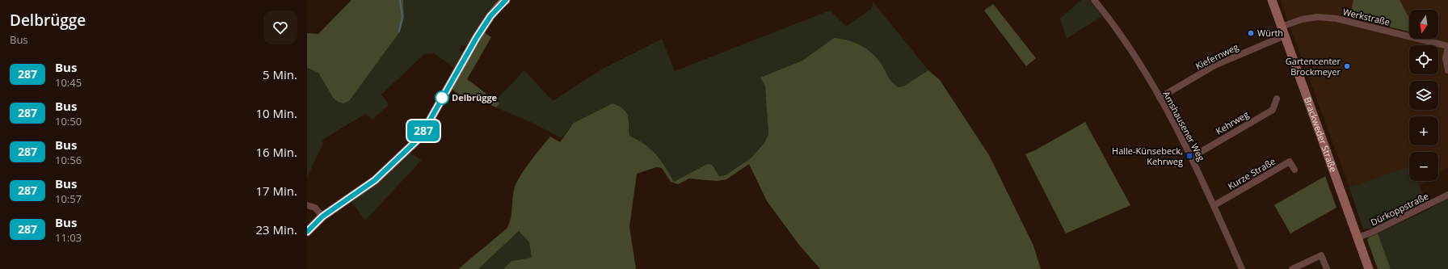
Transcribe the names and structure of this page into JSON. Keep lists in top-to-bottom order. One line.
{"streets":{"street":["Werkstraße","Kiefernweg","Kehrweg","Amshausener Weg","Brackweder Straße","Kurze Straße","Dürkoppstraße"]},"crossings":[["Werkstraße","Brackweder Straße"],["Kiefernweg","Amshausener Weg"],["Kiefernweg","Brackweder Straße"],["Kehrweg","Amshausener Weg"],["Amshausener Weg","Kurze Straße"],["Brackweder Straße","Dürkoppstraße"]],"places":{"other":["Würth","Gartencenter Brockmeyer","Delbrügge"],"transit":["Halle-Künsebeck, Kehrweg"]},"lines":["bus line 287"],"north":"bottom","page":{"heading":["Delbrügge","Bus"],"on_map":"287","map_buttons":["+","−"],"list":[{"mark":"287","name":"Bus","note":"10:45","value":"5 Min."},{"mark":"287","name":"Bus","note":"10:50","value":"10 Min."},{"mark":"287","name":"Bus","note":"10:56","value":"16 Min."},{"mark":"287","name":"Bus","note":"10:57","value":"17 Min."},{"mark":"287","name":"Bus","note":"11:03","value":"23 Min."}]}}
